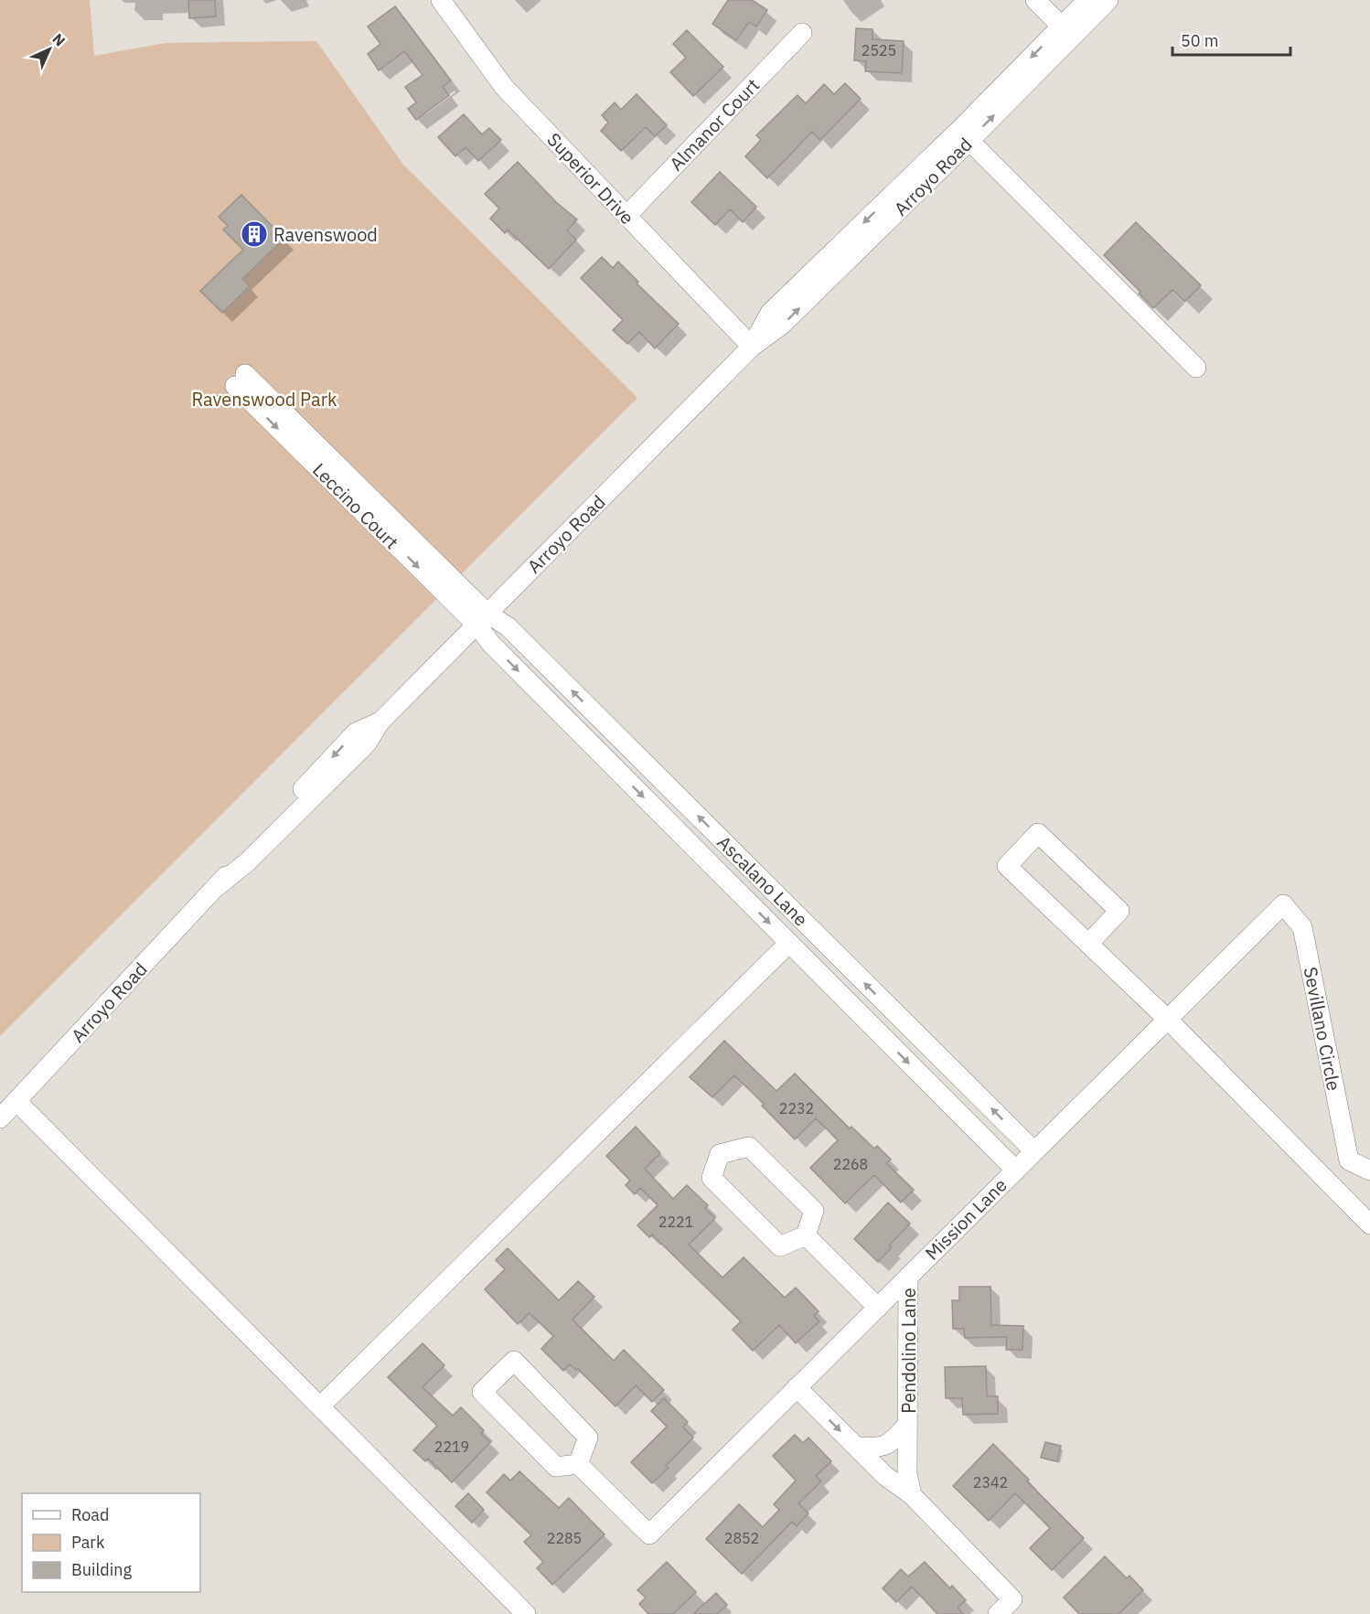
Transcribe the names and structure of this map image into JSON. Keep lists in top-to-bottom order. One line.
{"streets":{"street":["Almanor Court","Arroyo Road","Superior Drive","Leccino Court","Ascalano Lane","Sevillano Circle","Mission Lane","Pendolino Lane"]},"crossings":[["Almanor Court","Superior Drive"],["Arroyo Road","Superior Drive"],["Arroyo Road","Leccino Court"],["Arroyo Road","Ascalano Lane"],["Leccino Court","Ascalano Lane"],["Ascalano Lane","Mission Lane"],["Sevillano Circle","Mission Lane"],["Mission Lane","Pendolino Lane"]],"parks":["Ravenswood Park"],"places":{"building":["Ravenswood"]},"house_numbers":["2525","2232","2268","2221","2219","2342","2285","2852"],"legend":["Road","Park","Building"],"scale_bar":"50 m","north":"top right"}
